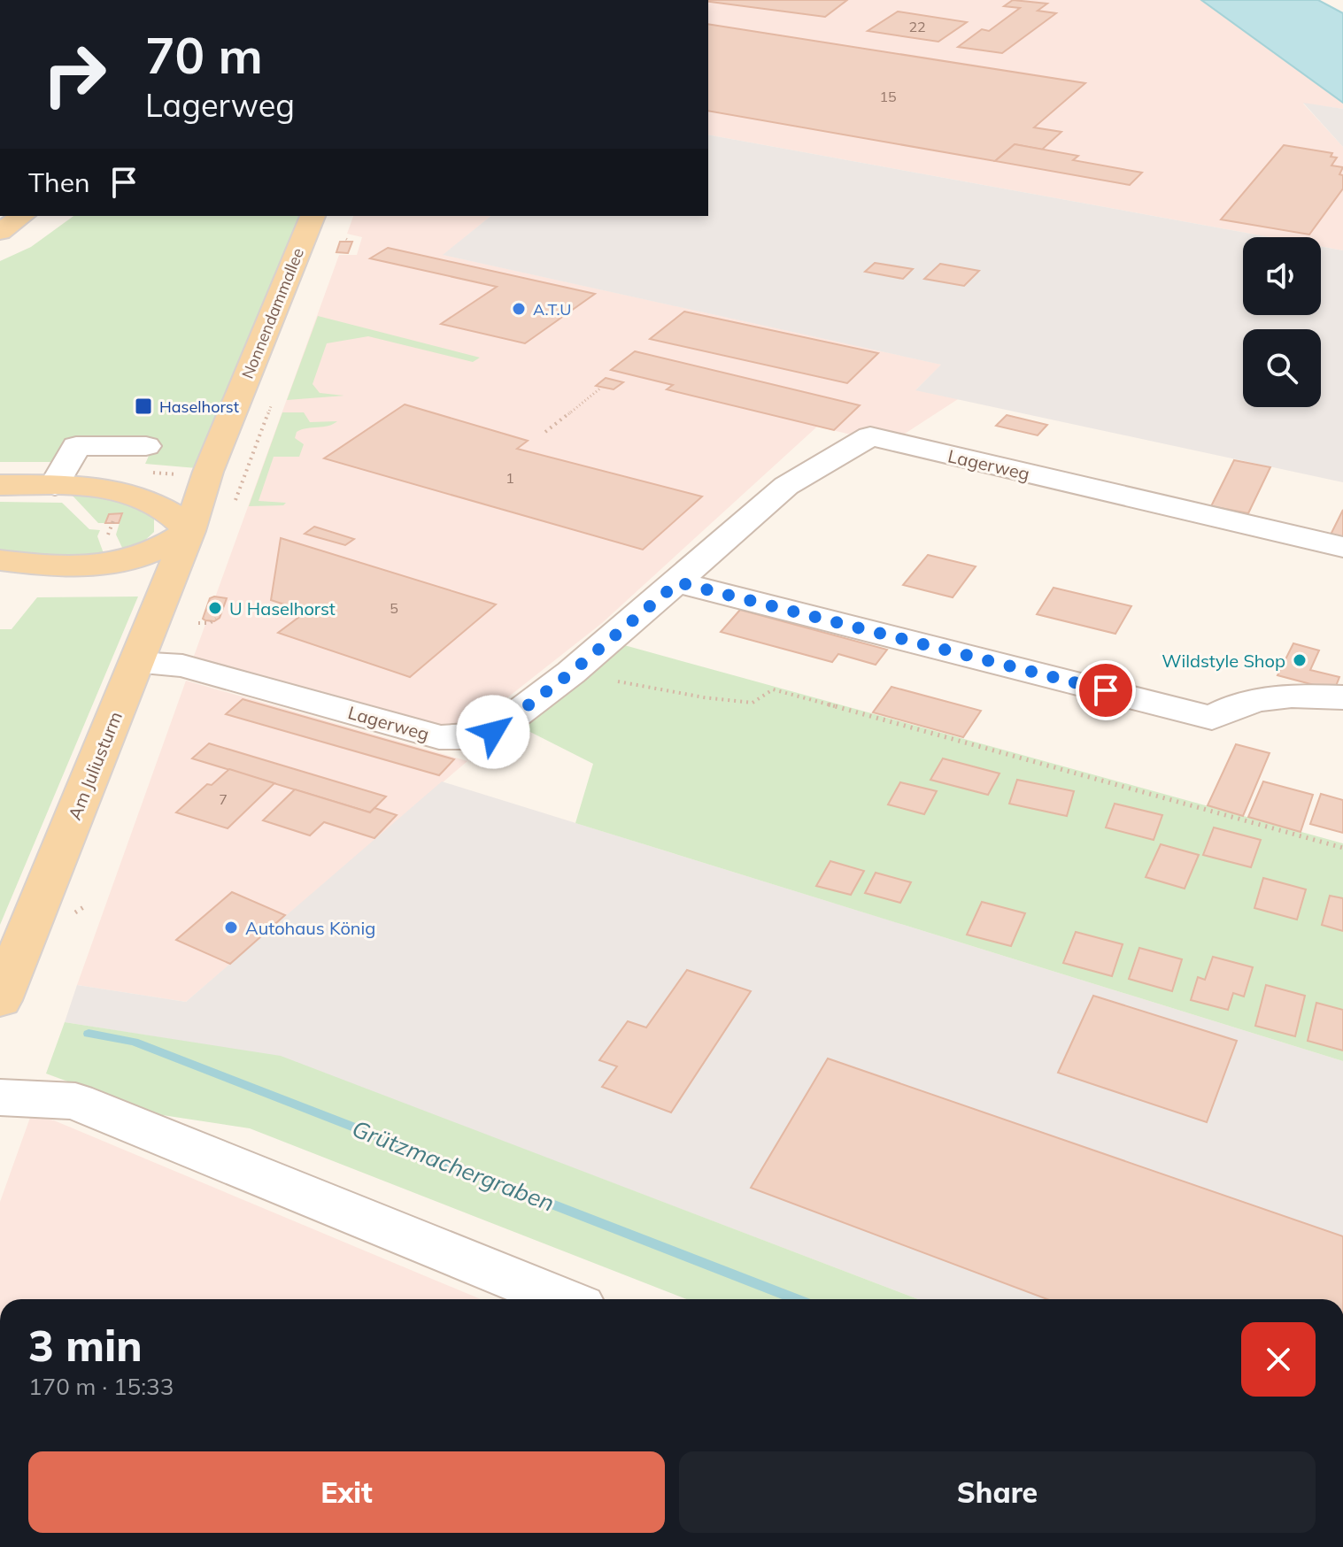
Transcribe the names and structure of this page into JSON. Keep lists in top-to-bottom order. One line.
{"streets":{"main road":["Nonnendammallee","Am Juliusturm"],"lane":["Lagerweg"]},"crossings":[["Nonnendammallee","Am Juliusturm"],["Lagerweg","Am Juliusturm"]],"water":["Grützmachergraben"],"places":{"other":["A.T.U","U Haselhorst","Wildstyle Shop","Autohaus König"],"transit":["Haselhorst"]},"house_numbers":["22","15","1","5","7"],"page":{"turn":["70 m","Lagerweg"],"then":"Then","heading":["3 min","170 m · 15:33"],"buttons":["Exit","Share"]}}
